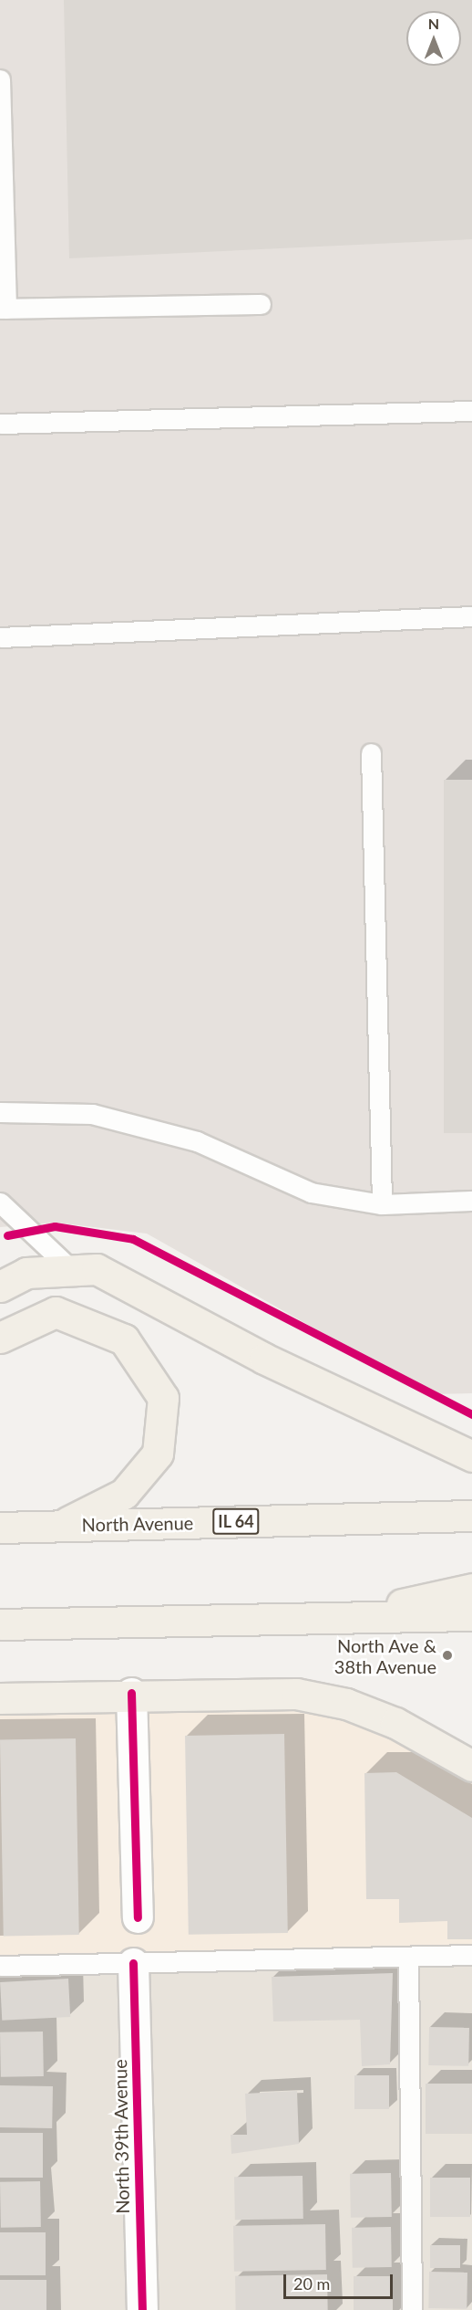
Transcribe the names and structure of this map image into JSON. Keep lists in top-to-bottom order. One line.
{"streets":{"main road":["IL 64","North Avenue"],"street":["North 39th Avenue"]},"places":["North Ave & 38th Avenue"],"scale_bar":"20 m","north":"top"}
